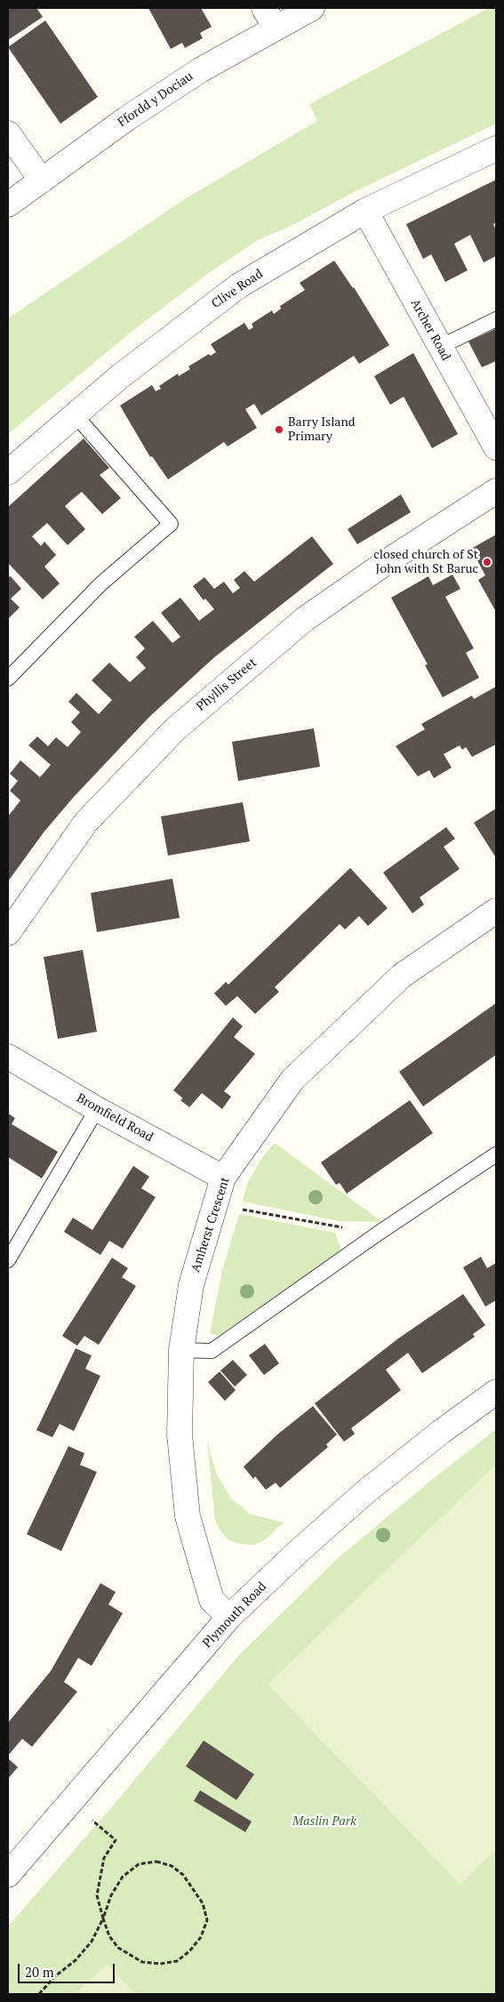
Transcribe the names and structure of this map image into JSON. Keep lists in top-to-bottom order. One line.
{"streets":{"street":["Ffordd y Dociau","Clive Road","Archer Road","Phyllis Street","Bromfield Road","Amherst Crescent","Plymouth Road"]},"crossings":[["Clive Road","Archer Road"],["Bromfield Road","Amherst Crescent"],["Amherst Crescent","Plymouth Road"]],"parks":["Maslin Park"],"places":["Barry Island Primary","closed church of St John with St Baruc"],"scale_bar":"20 m"}
